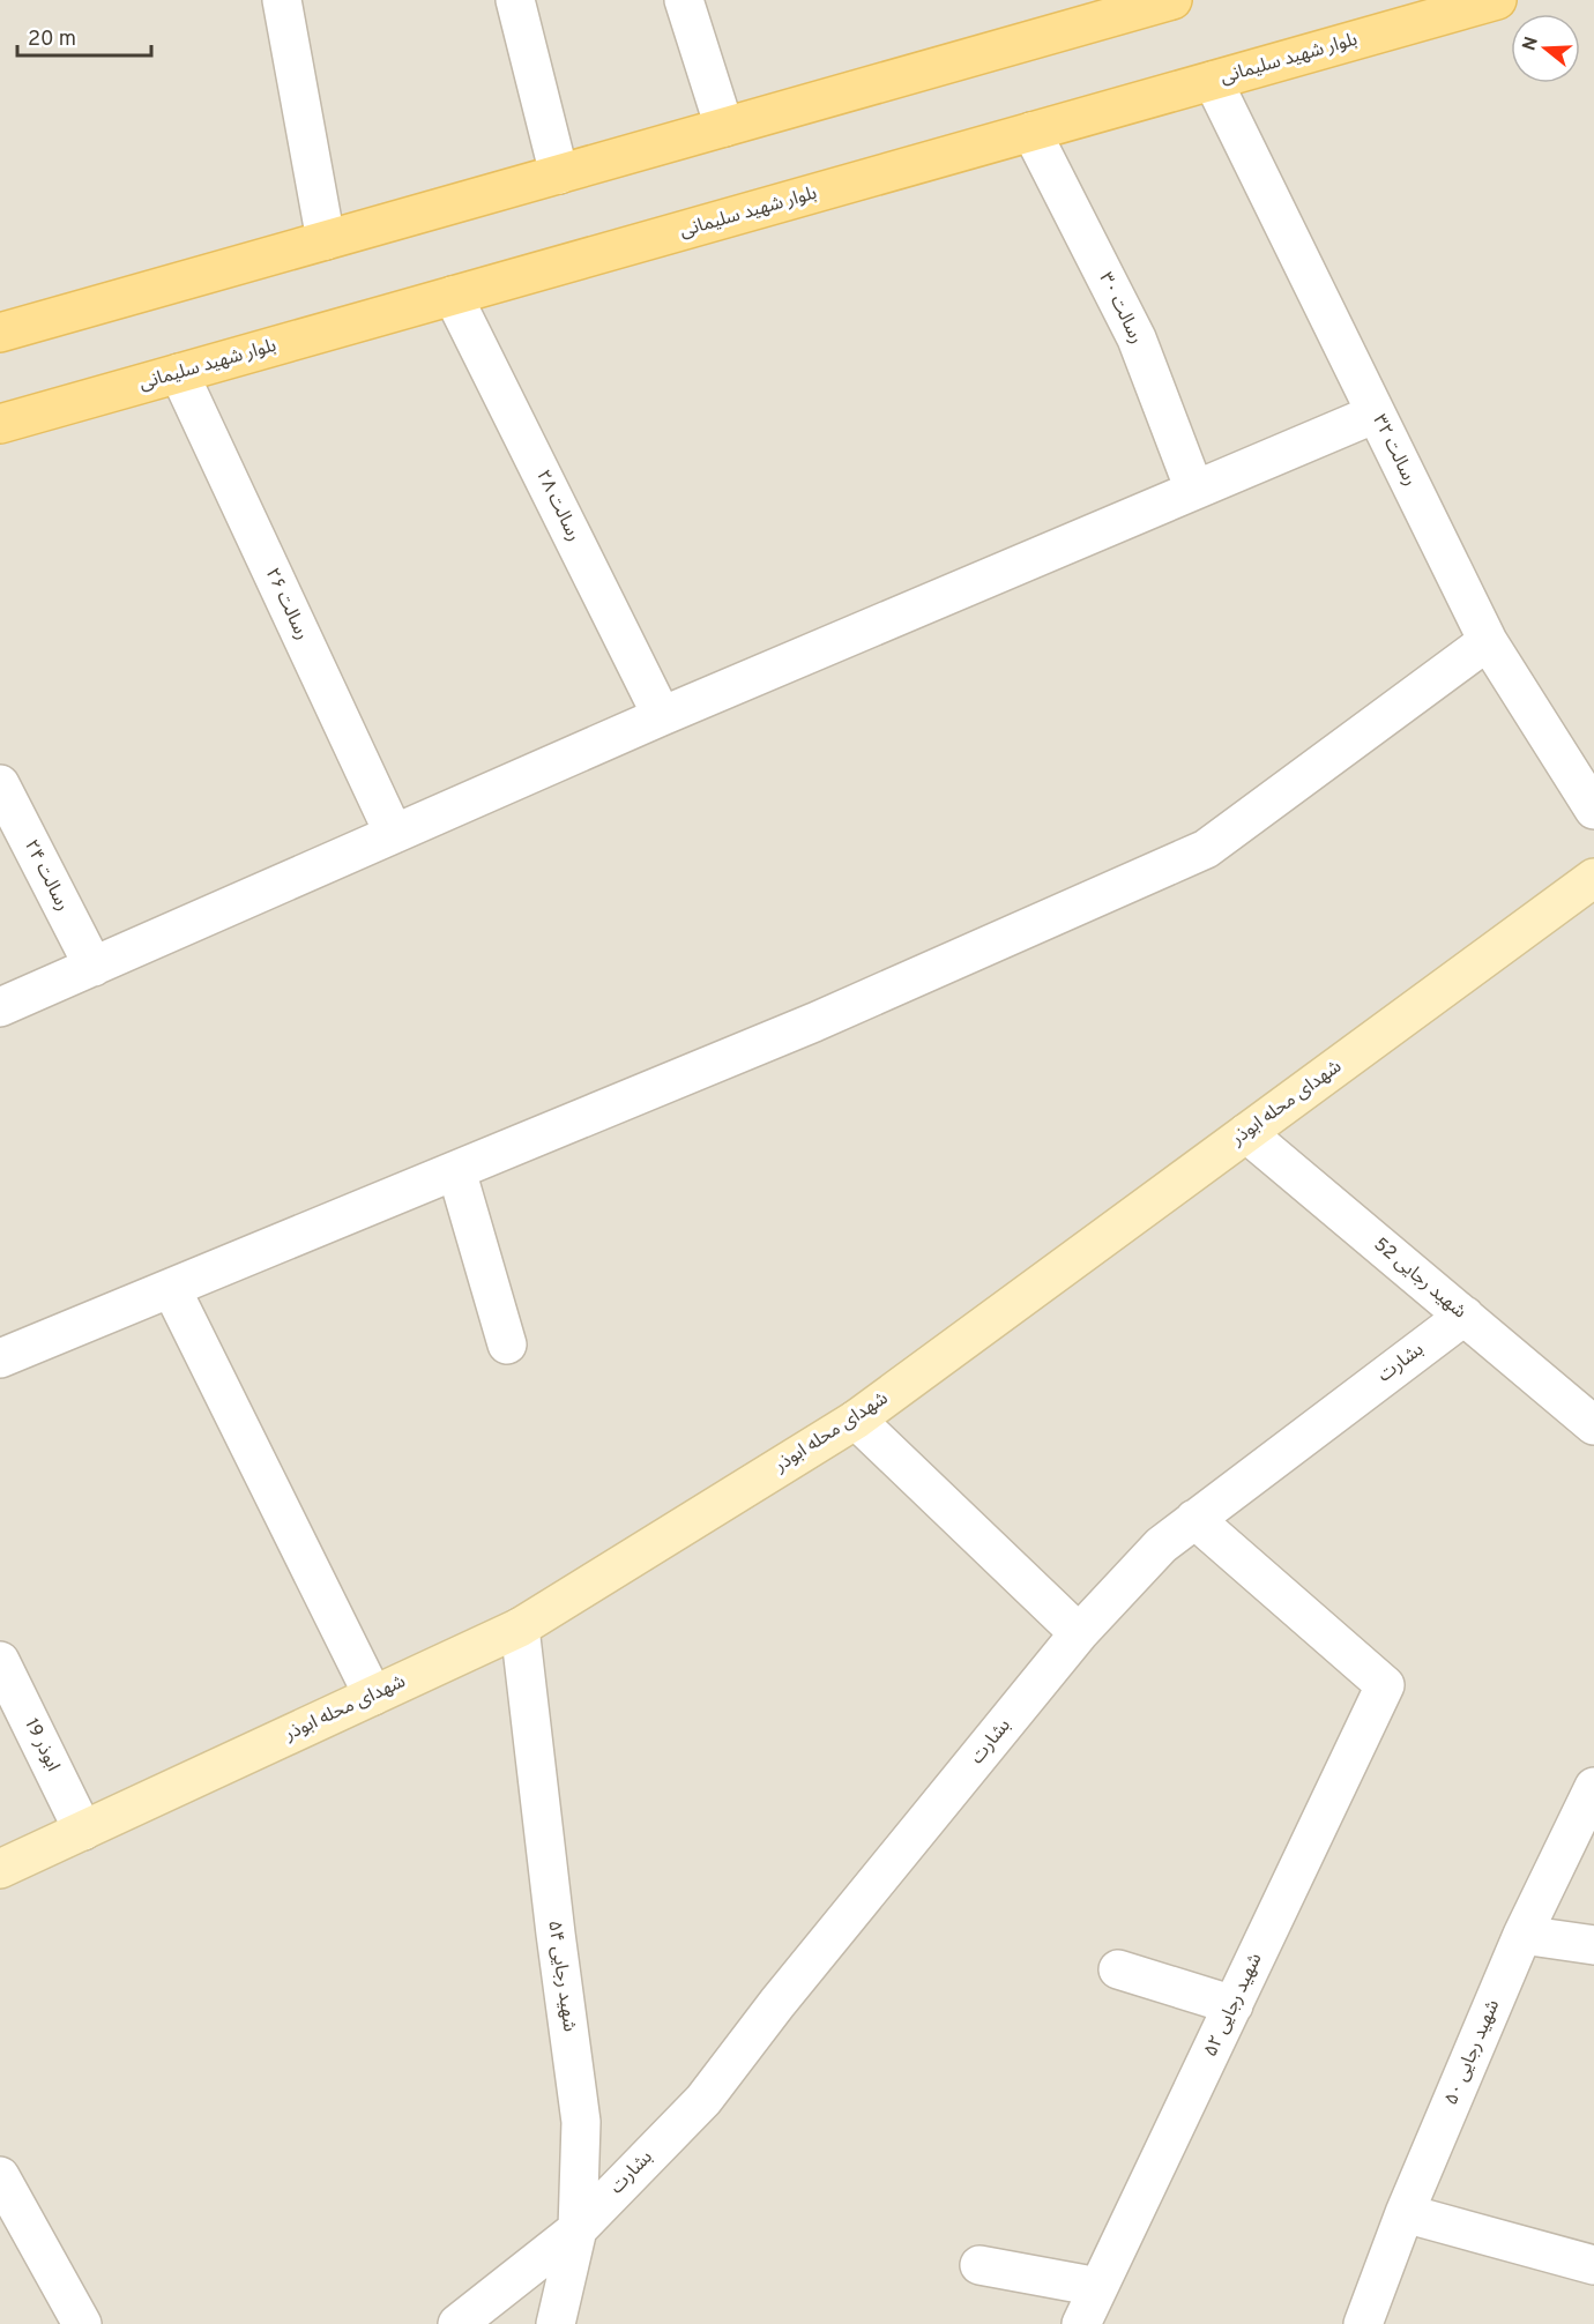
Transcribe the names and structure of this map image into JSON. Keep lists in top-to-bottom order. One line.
{"streets":{"main road":["بلوار شهید سلیمانی"],"street":["رسالت ۳۰","رسالت ۳۲","رسالت ۲۸","رسالت ۲۶","رسالت ۲۴","شهدای محله ابوذر","شهید رجایی 52","بشارت","ابوذر 19","شهید رجایی ۵۴","شهید رجایی ۵۲","شهید رجایی ۵۰"]},"crossings":[["بلوار شهید سلیمانی","رسالت ۳۰"],["بلوار شهید سلیمانی","رسالت ۳۲"],["بلوار شهید سلیمانی","رسالت ۲۸"],["بلوار شهید سلیمانی","رسالت ۲۶"],["شهدای محله ابوذر","شهید رجایی 52"],["شهدای محله ابوذر","ابوذر 19"],["شهدای محله ابوذر","شهید رجایی ۵۴"],["شهید رجایی 52","بشارت"],["بشارت","شهید رجایی ۵۴"],["بشارت","شهید رجایی ۵۲"]],"scale_bar":"20 m","north":"left"}
